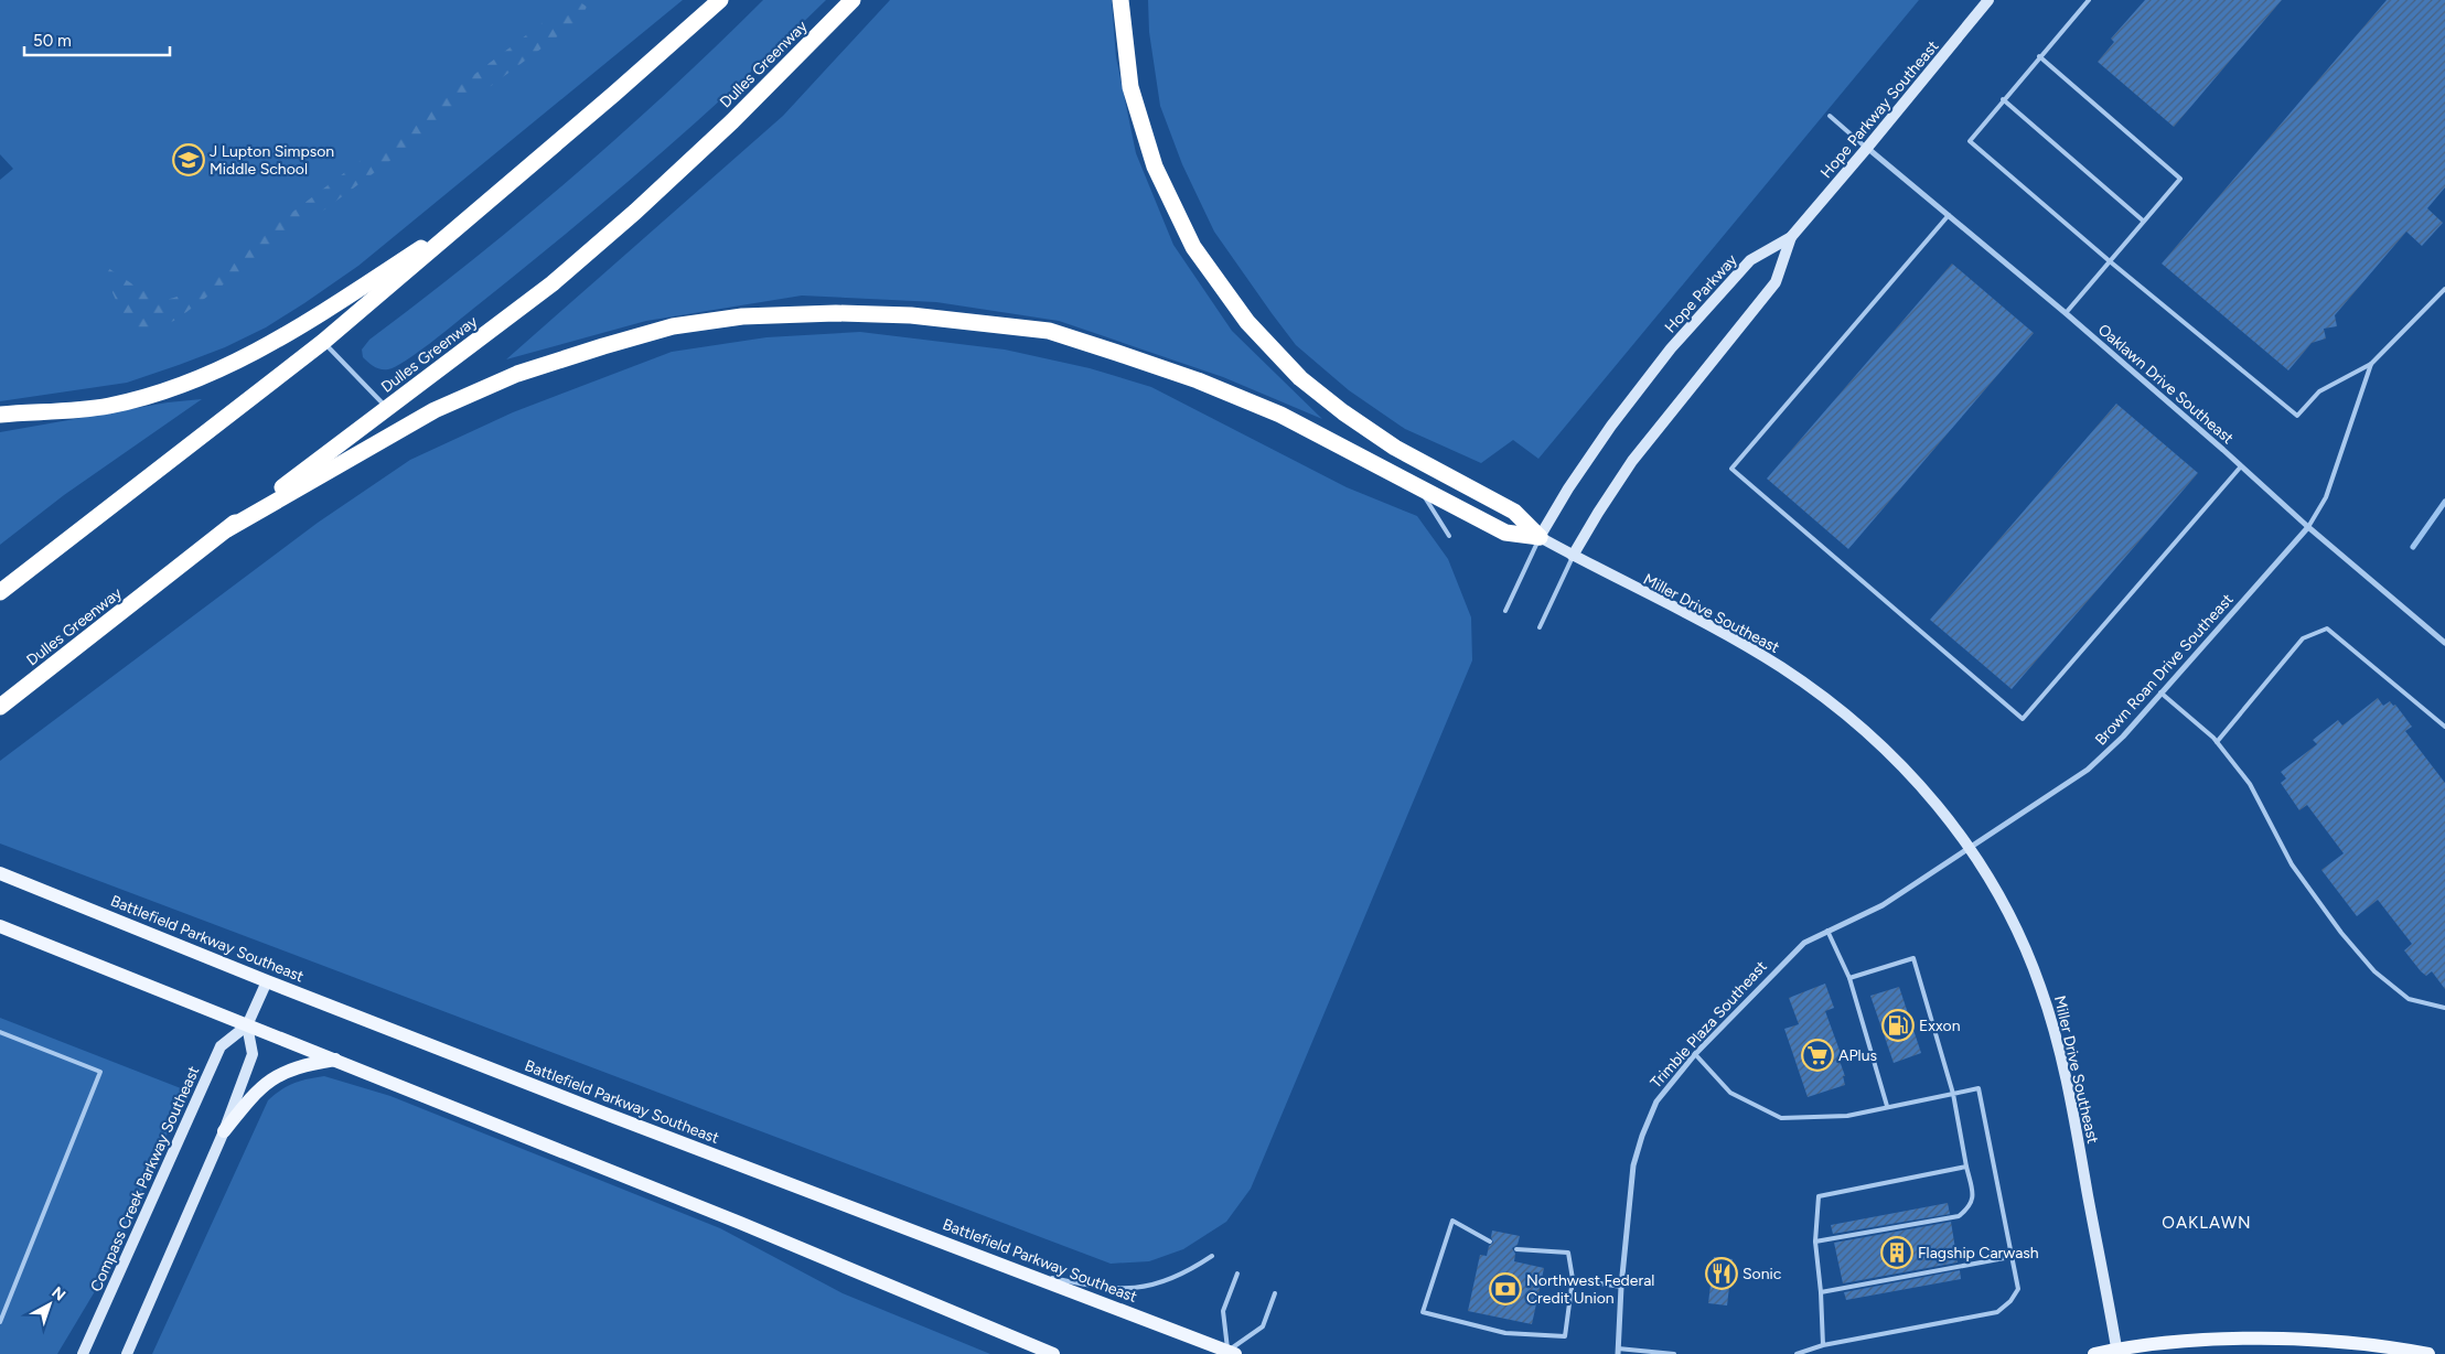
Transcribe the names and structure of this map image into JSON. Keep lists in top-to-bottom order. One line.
{"streets":{"highway":["Dulles Greenway"],"main road":["Battlefield Parkway Southeast"],"street":["Hope Parkway Southeast","Hope Parkway","Oaklawn Drive Southeast","Miller Drive Southeast","Brown Roan Drive Southeast","Trimble Plaza Southeast","Compass Creek Parkway Southeast"]},"crossings":[["Hope Parkway Southeast","Hope Parkway"],["Hope Parkway Southeast","Oaklawn Drive Southeast"],["Hope Parkway","Miller Drive Southeast"],["Oaklawn Drive Southeast","Brown Roan Drive Southeast"],["Miller Drive Southeast","Brown Roan Drive Southeast"],["Miller Drive Southeast","Trimble Plaza Southeast"],["Brown Roan Drive Southeast","Trimble Plaza Southeast"],["Battlefield Parkway Southeast","Compass Creek Parkway Southeast"]],"districts":["OAKLAWN"],"places":{"school or university":["J Lupton Simpson Middle School"],"fuel station":["Exxon"],"supermarket":["APlus"],"building":["Flagship Carwash"],"restaurant":["Sonic"],"bank":["Northwest Federal Credit Union"]},"scale_bar":"50 m","north":"top right"}
